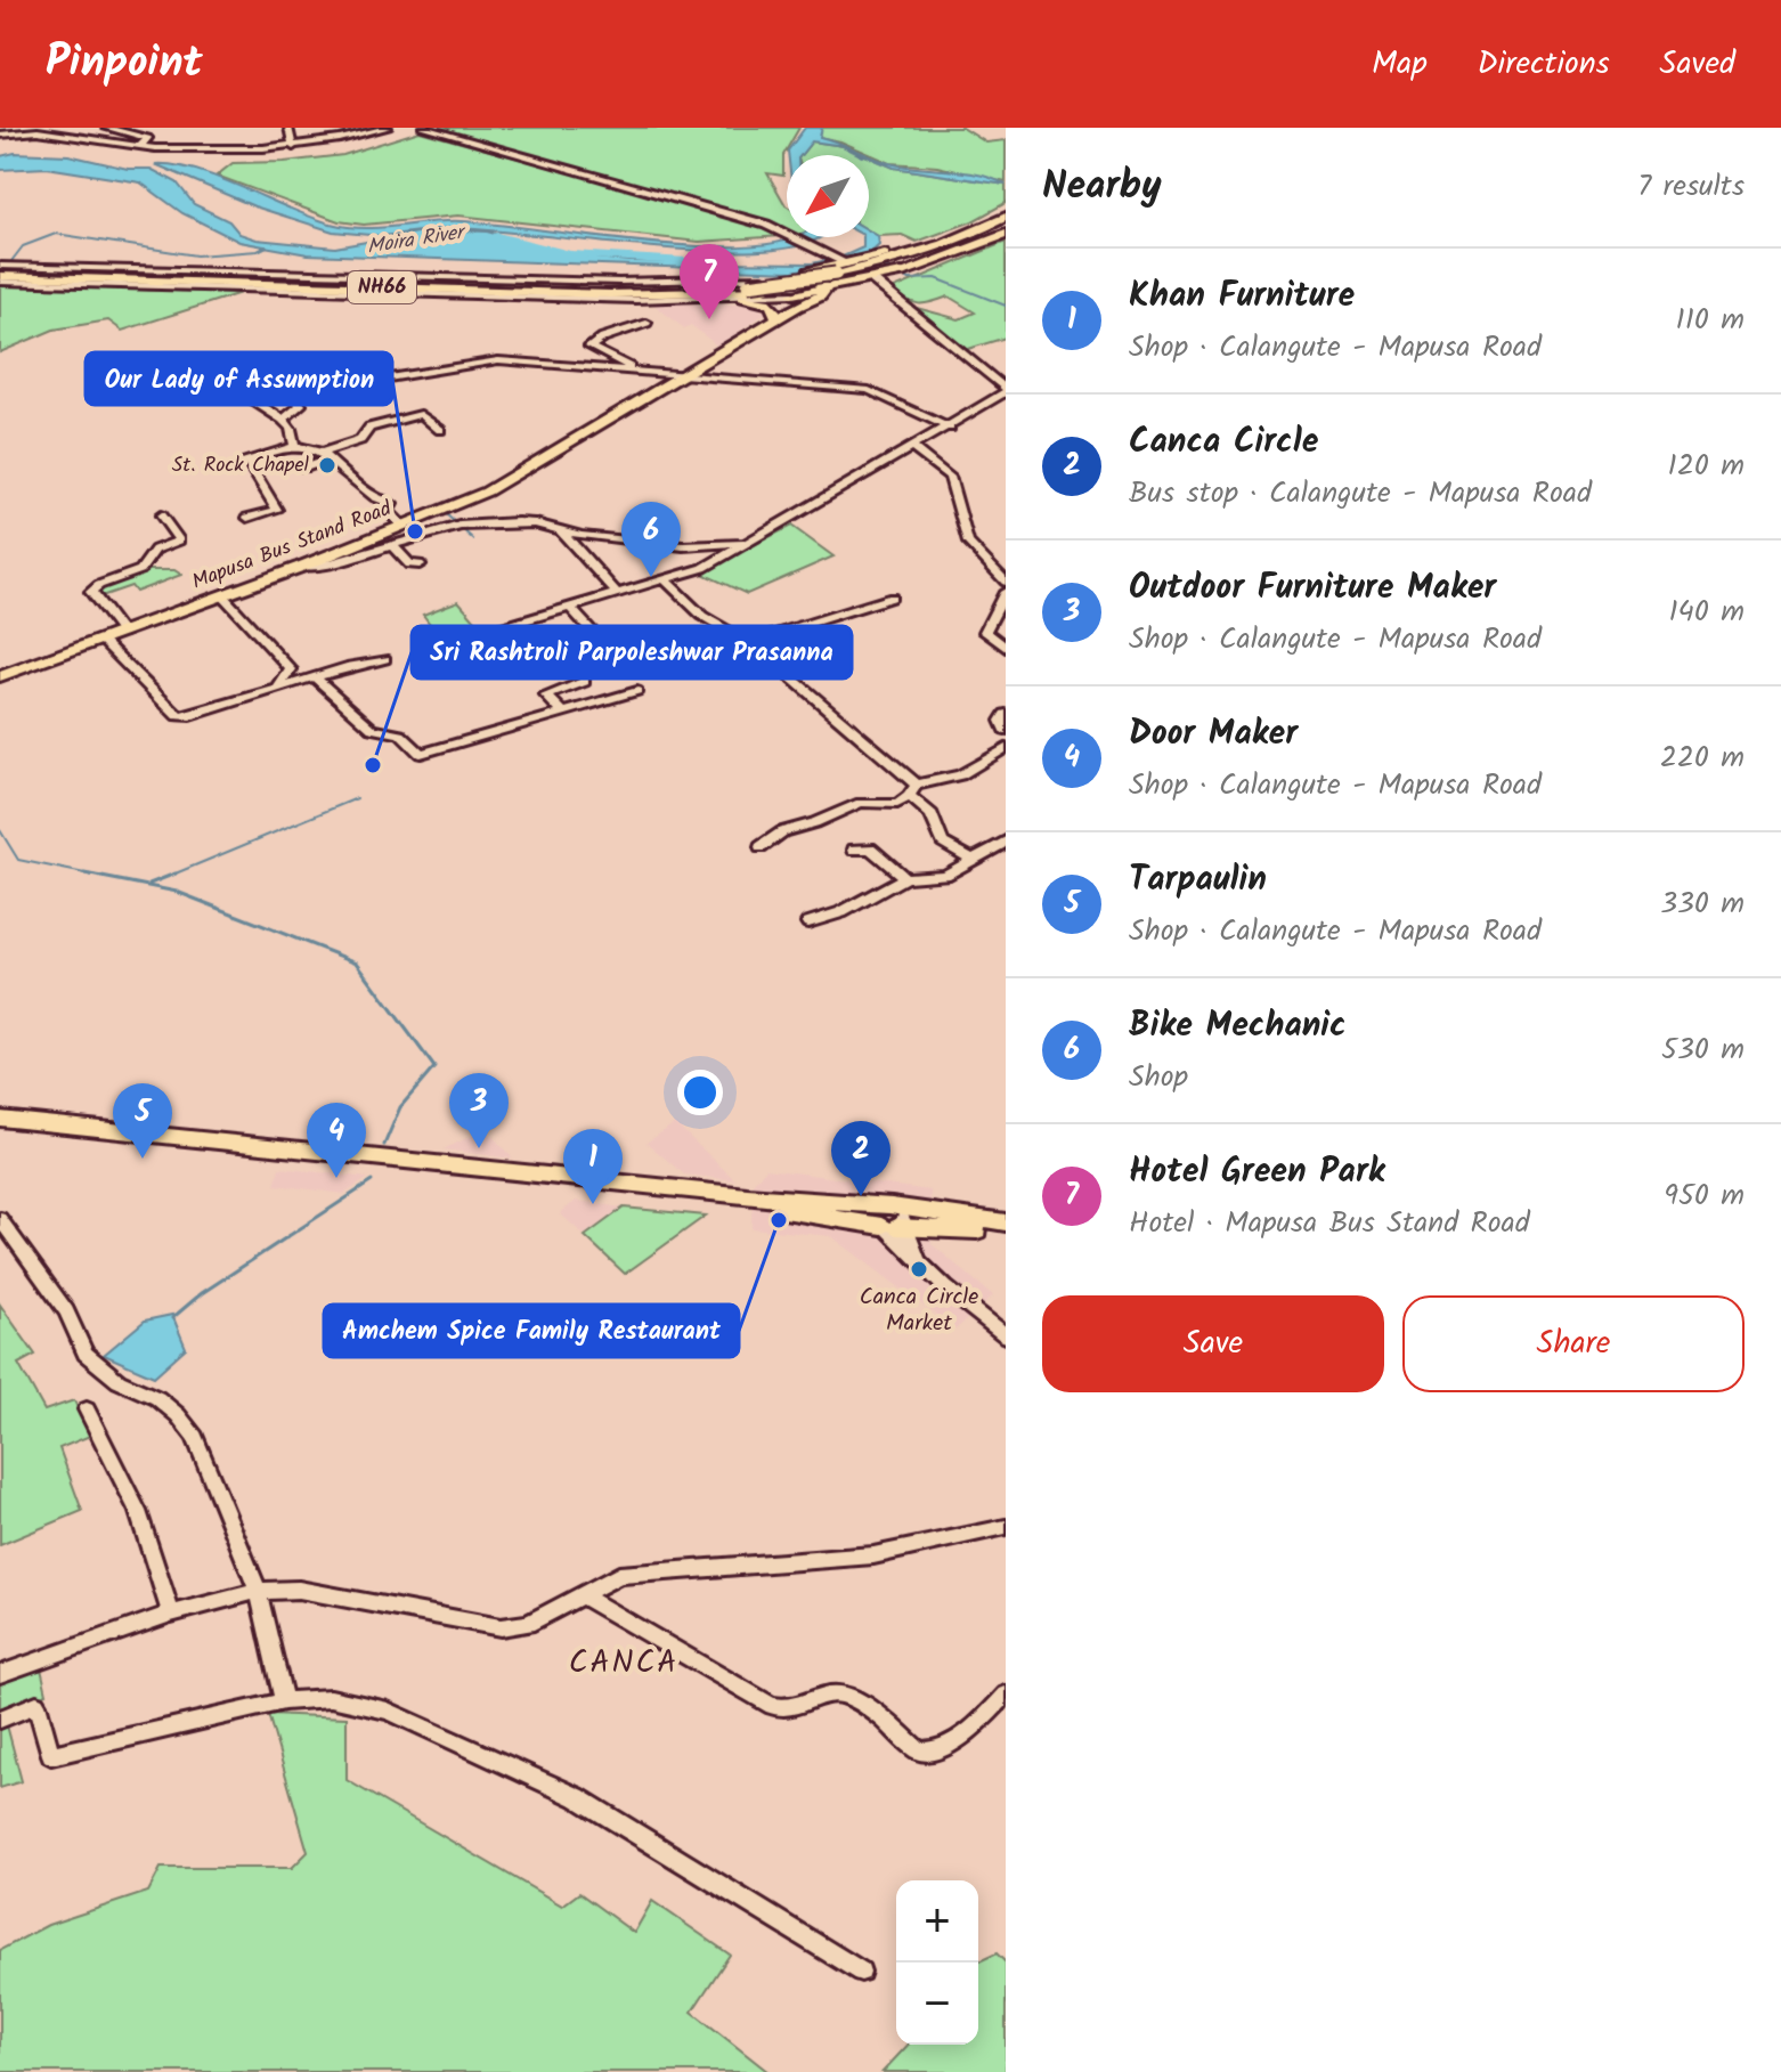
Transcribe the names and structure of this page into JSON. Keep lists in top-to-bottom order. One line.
{"streets":{"highway":["NH66"],"main road":["Mapusa Bus Stand Road"]},"districts":["CANCA"],"water":["Moira River"],"places":["St. Rock Chapel","Our Lady of Assumption","Sri Rashtroli Parpoleshwar Prasanna","Amchem Spice Family Restaurant","Canca Circle Market"],"north":"bottom left","page":{"header":"Pinpoint","nav":["Map","Directions","Saved"],"heading":["Nearby","7 results"],"pins":["7","6","3","5","4","2","1"],"list":[{"mark":"1","name":"Khan Furniture","note":"Shop · Calangute - Mapusa Road","value":"110 m"},{"mark":"2","name":"Canca Circle","note":"Bus stop · Calangute - Mapusa Road","value":"120 m"},{"mark":"3","name":"Outdoor Furniture Maker","note":"Shop · Calangute - Mapusa Road","value":"140 m"},{"mark":"4","name":"Door Maker","note":"Shop · Calangute - Mapusa Road","value":"220 m"},{"mark":"5","name":"Tarpaulin","note":"Shop · Calangute - Mapusa Road","value":"330 m"},{"mark":"6","name":"Bike Mechanic","note":"Shop","value":"530 m"},{"mark":"7","name":"Hotel Green Park","note":"Hotel · Mapusa Bus Stand Road","value":"950 m"}],"buttons":["Save","Share"],"map_buttons":["+","−"]}}
